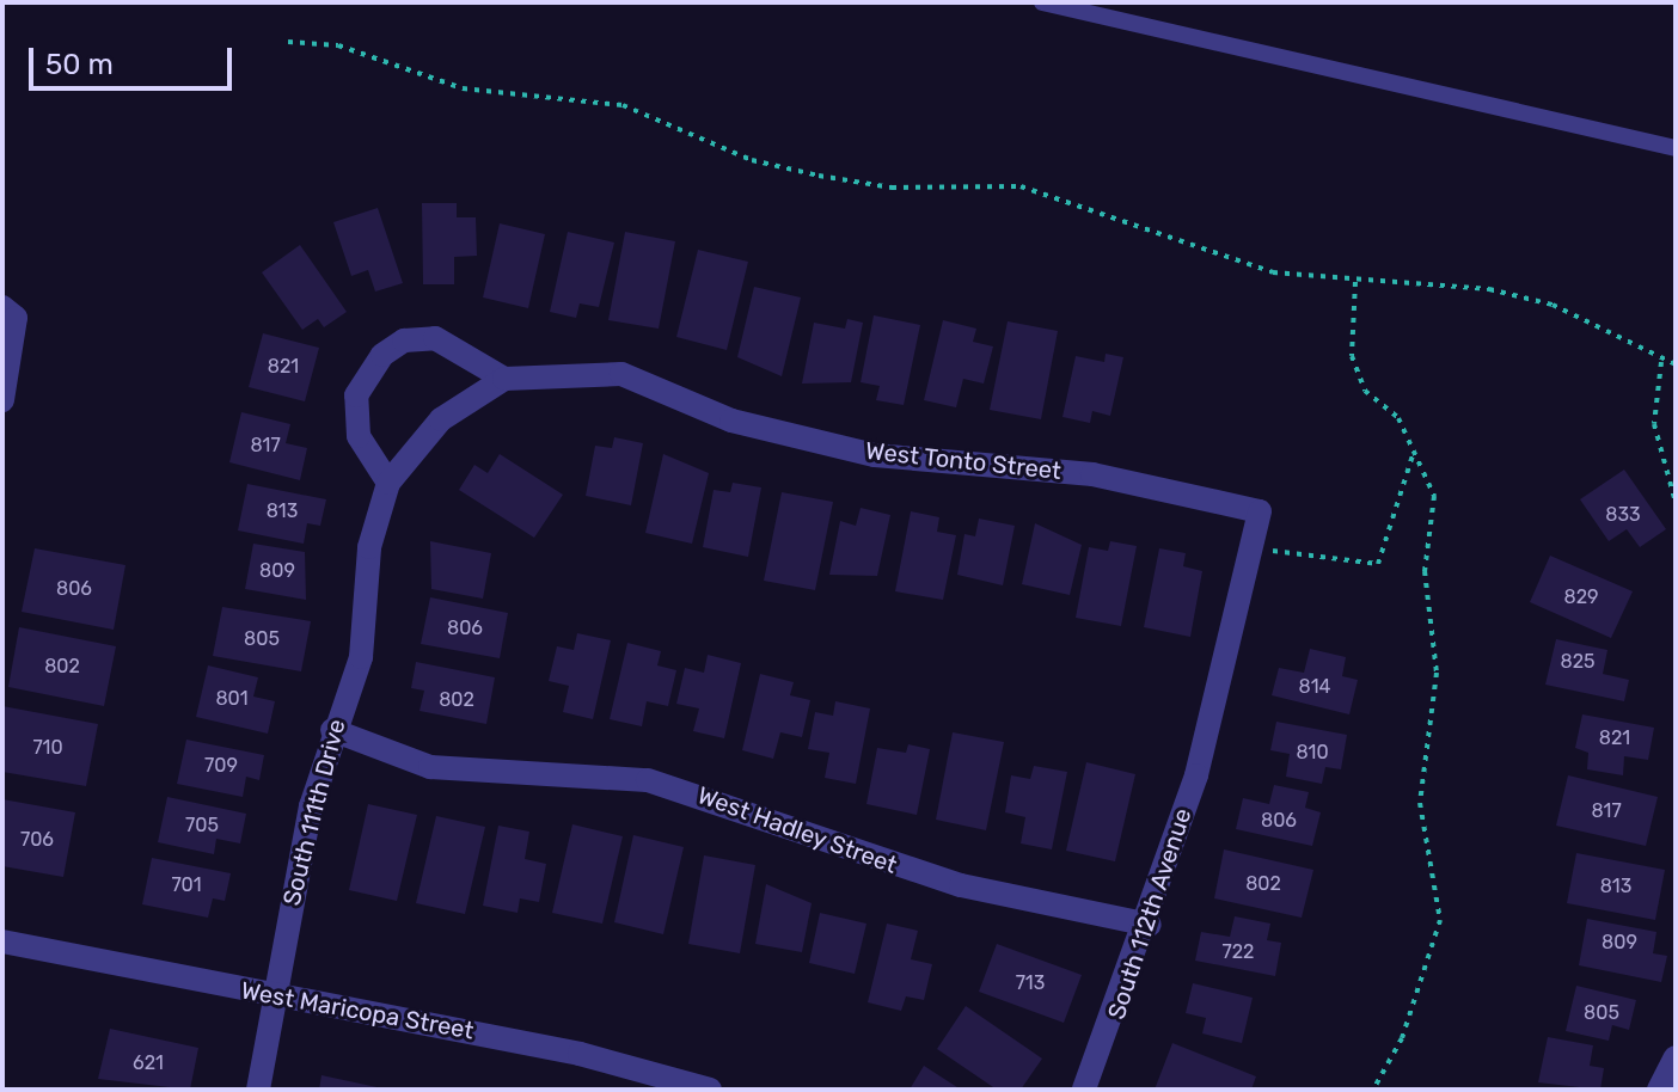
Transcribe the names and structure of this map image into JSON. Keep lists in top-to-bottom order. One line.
{"streets":{"street":["West Tonto Street","South 111th Drive","West Hadley Street","South 112th Avenue","West Maricopa Street"]},"crossings":[["West Tonto Street","South 111th Drive"],["West Tonto Street","South 112th Avenue"],["South 111th Drive","West Hadley Street"],["South 111th Drive","West Maricopa Street"],["West Hadley Street","South 112th Avenue"]],"house_numbers":["821","817","813","833","809","806","829","806","805","825","802","814","801","802","821","710","810","709","817","806","705","706","802","701","813","809","722","713","805","621"],"scale_bar":"50 m"}
